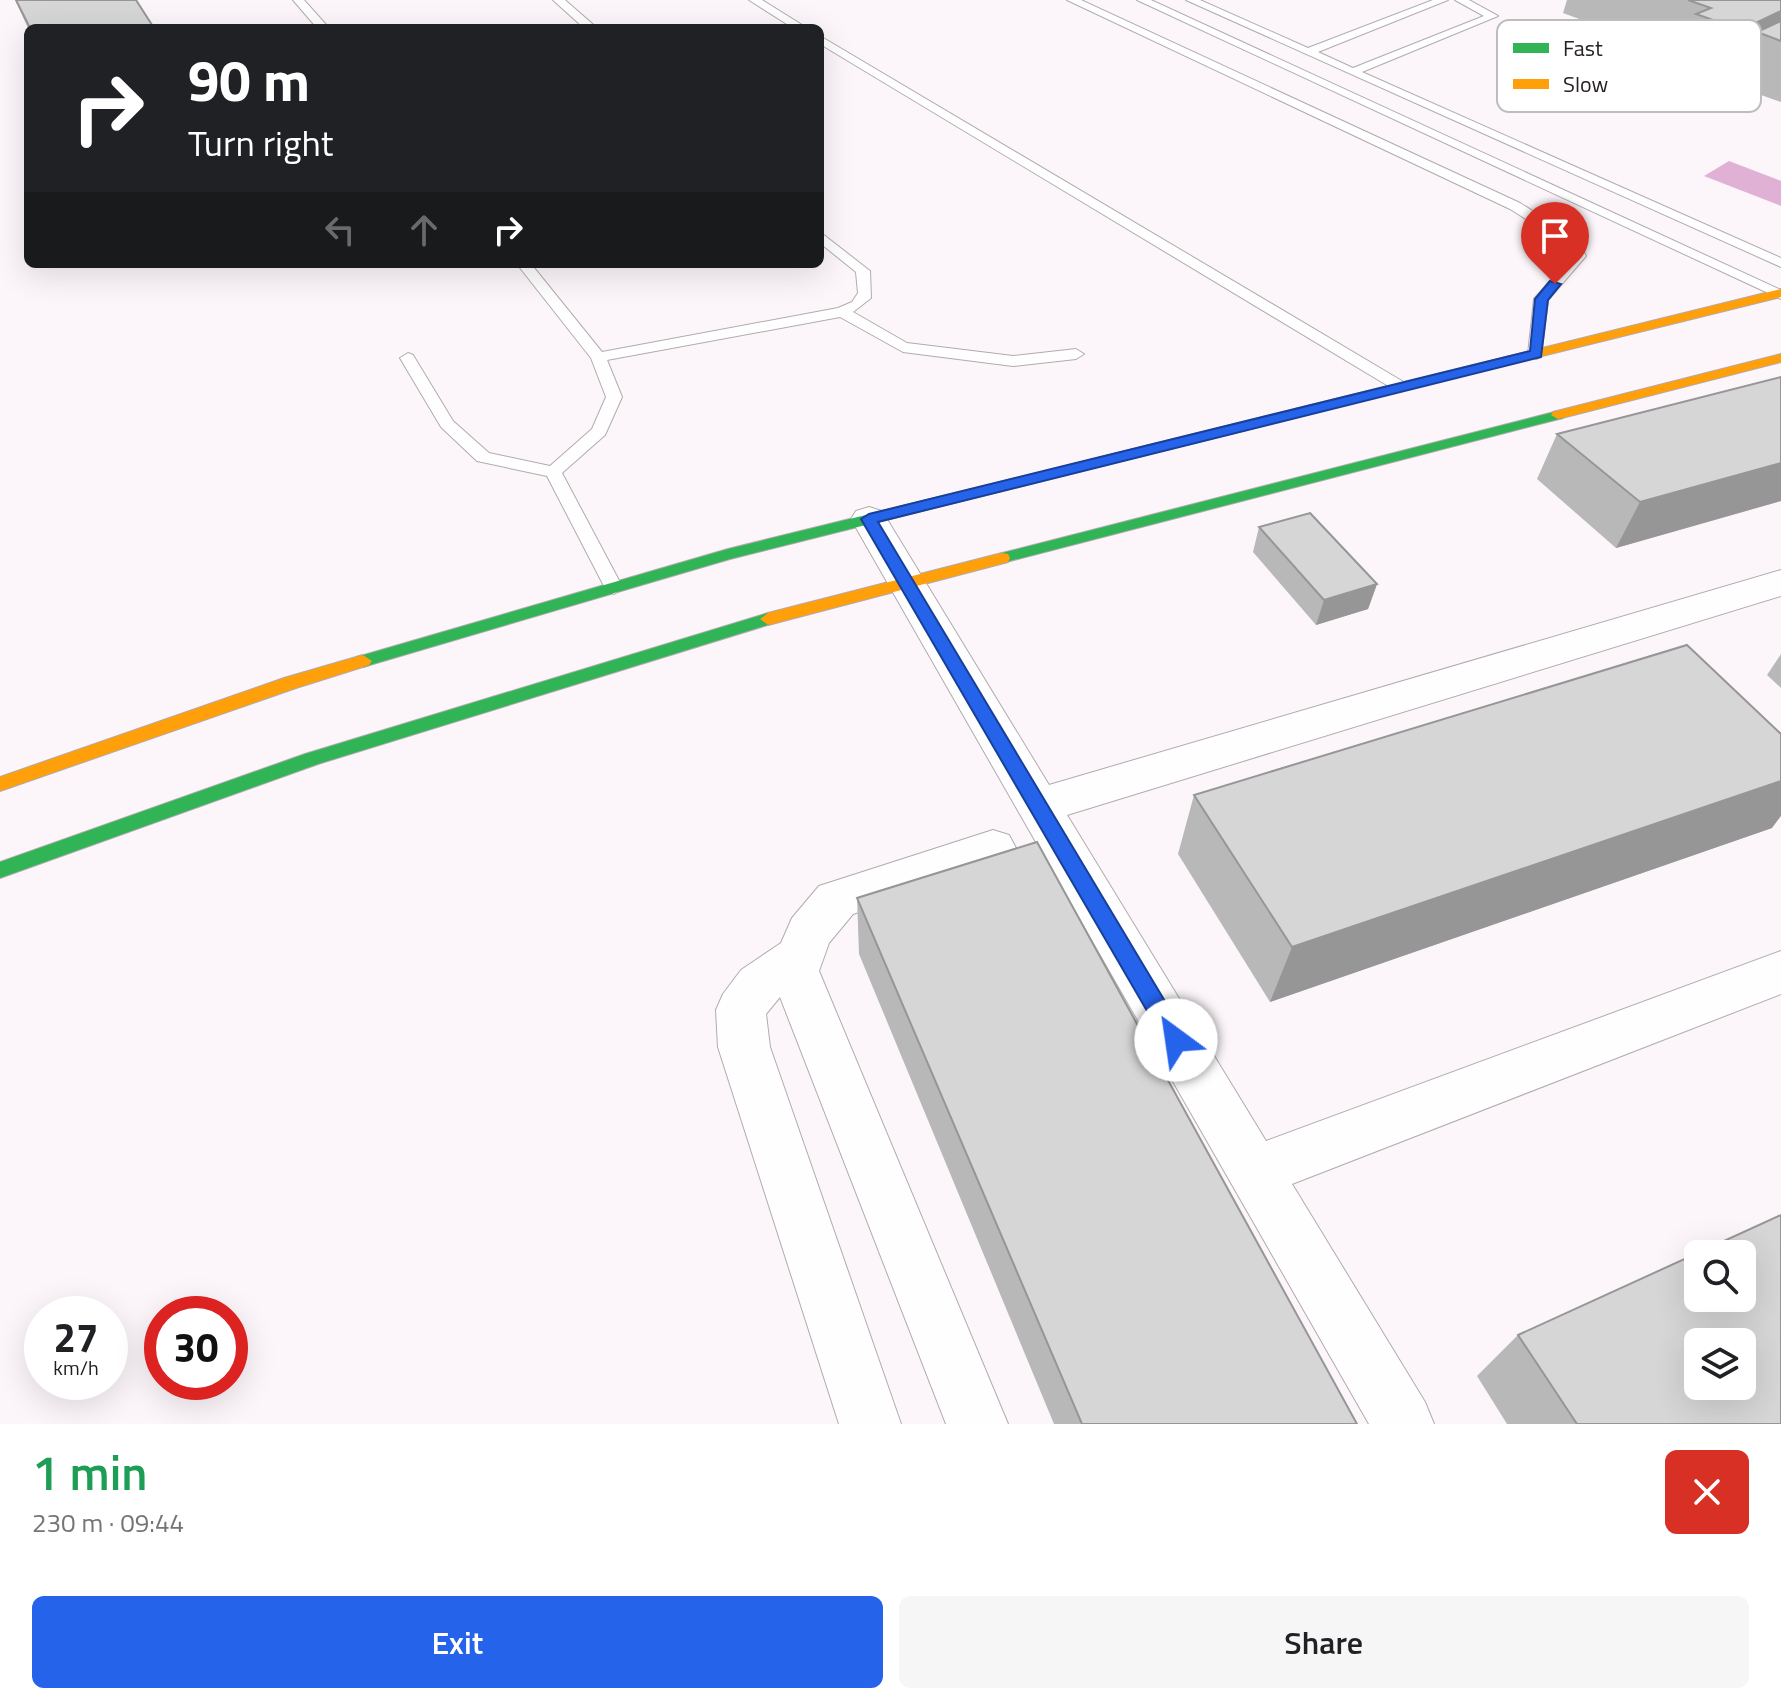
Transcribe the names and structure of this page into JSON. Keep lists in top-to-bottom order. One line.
{"legend":["Fast","Slow"],"page":{"turn":["90 m","Turn right"],"speed":"27 km/h","limit":"30","heading":["1 min","230 m · 09:44"],"buttons":["Exit","Share"]}}
